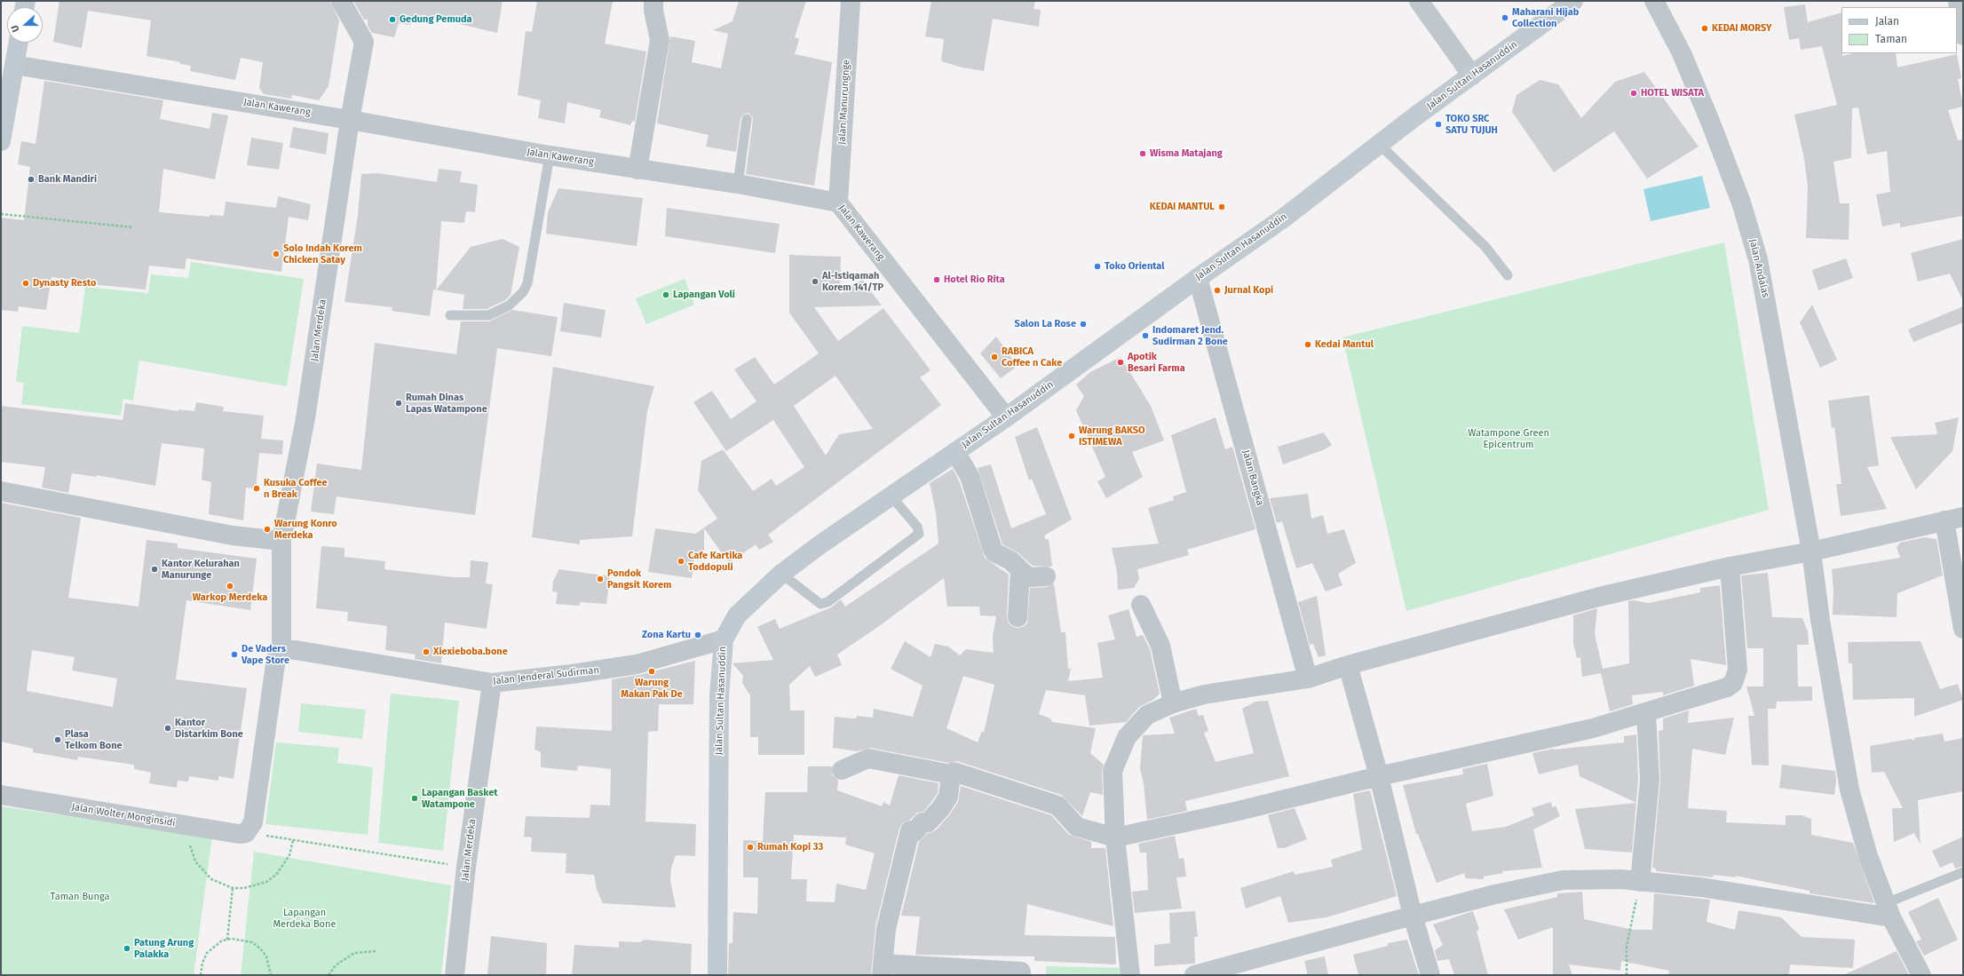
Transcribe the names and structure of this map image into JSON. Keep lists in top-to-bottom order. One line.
{"streets":{"main road":["Jalan Sultan Hasanuddin"],"street":["Jalan Manurungnge","Jalan Kawerang","Jalan Andalas","Jalan Merdeka","Jalan Bangka","Jalan Jenderal Sudirman","Jalan Wolter Monginsidi"]},"crossings":[["Jalan Sultan Hasanuddin","Jalan Kawerang"],["Jalan Sultan Hasanuddin","Jalan Bangka"],["Jalan Sultan Hasanuddin","Jalan Jenderal Sudirman"],["Jalan Manurungnge","Jalan Kawerang"],["Jalan Kawerang","Jalan Merdeka"],["Jalan Merdeka","Jalan Jenderal Sudirman"]],"parks":["Watampone Green Epicentrum","Taman Bunga","Lapangan Merdeka Bone"],"places":["Maharani Hijab Collection","Gedung Pemuda","KEDAI MORSY","HOTEL WISATA","TOKO SRC SATU TUJUH","Wisma Matajang","Bank Mandiri","KEDAI MANTUL","Solo Indah Korem Chicken Satay","Toko Oriental","Hotel Rio Rita","Al-Istiqamah Korem 141/TP","Dynasty Resto","Jurnal Kopi","Lapangan Voli","Salon La Rose","Indomaret Jend. Sudirman 2 Bone","Kedai Mantul","RABICA Coffee n Cake","Apotik Besari Farma","Rumah Dinas Lapas Watampone","Warung BAKSO ISTIMEWA","Kusuka Coffee n Break","Warung Konro Merdeka","Cafe Kartika Toddopuli","Kantor Kelurahan Manurunge","Pondok Pangsit Korem","Warkop Merdeka","Zona Kartu","Xiexieboba.bone","De Vaders Vape Store","Warung Makan Pak De","Kantor Distarkim Bone","Plasa Telkom Bone","Lapangan Basket Watampone","Rumah Kopi 33","Patung Arung Palakka"],"legend":["Jalan","Taman"],"north":"left"}
